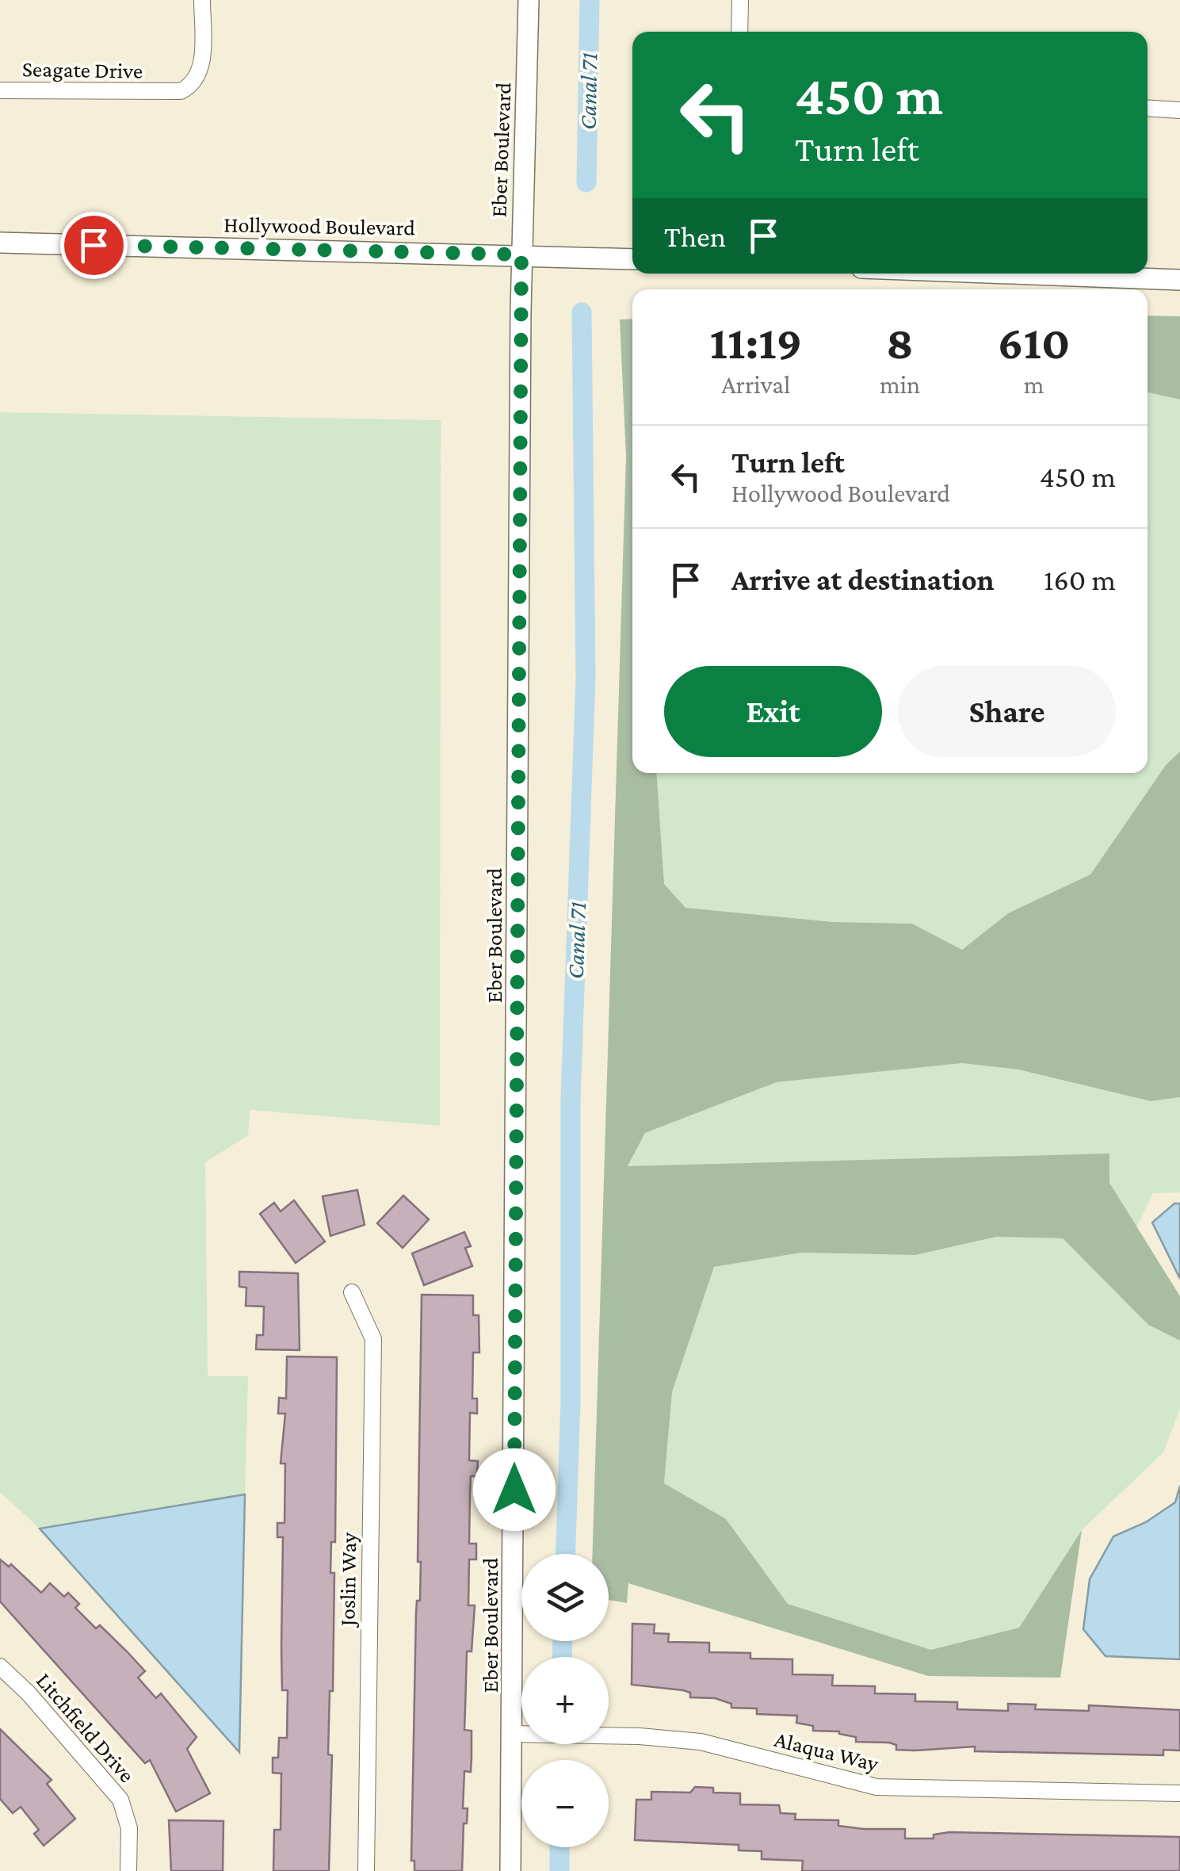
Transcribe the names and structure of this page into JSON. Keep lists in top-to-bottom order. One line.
{"streets":{"street":["Seagate Drive","Eber Boulevard","Hollywood Boulevard","Joslin Way","Litchfield Drive","Alaqua Way"]},"crossings":[["Eber Boulevard","Hollywood Boulevard"],["Eber Boulevard","Alaqua Way"]],"water":["Canal 71"],"page":{"turn":["450 m","Turn left"],"then":"Then","eta":["11:19","Arrival","8","min","610","m"],"list":[{"name":"Turn left","note":"Hollywood Boulevard","value":"450 m"},{"name":"Arrive at destination","value":"160 m"}],"buttons":["Exit","Share"],"map_buttons":["+","−"]}}
